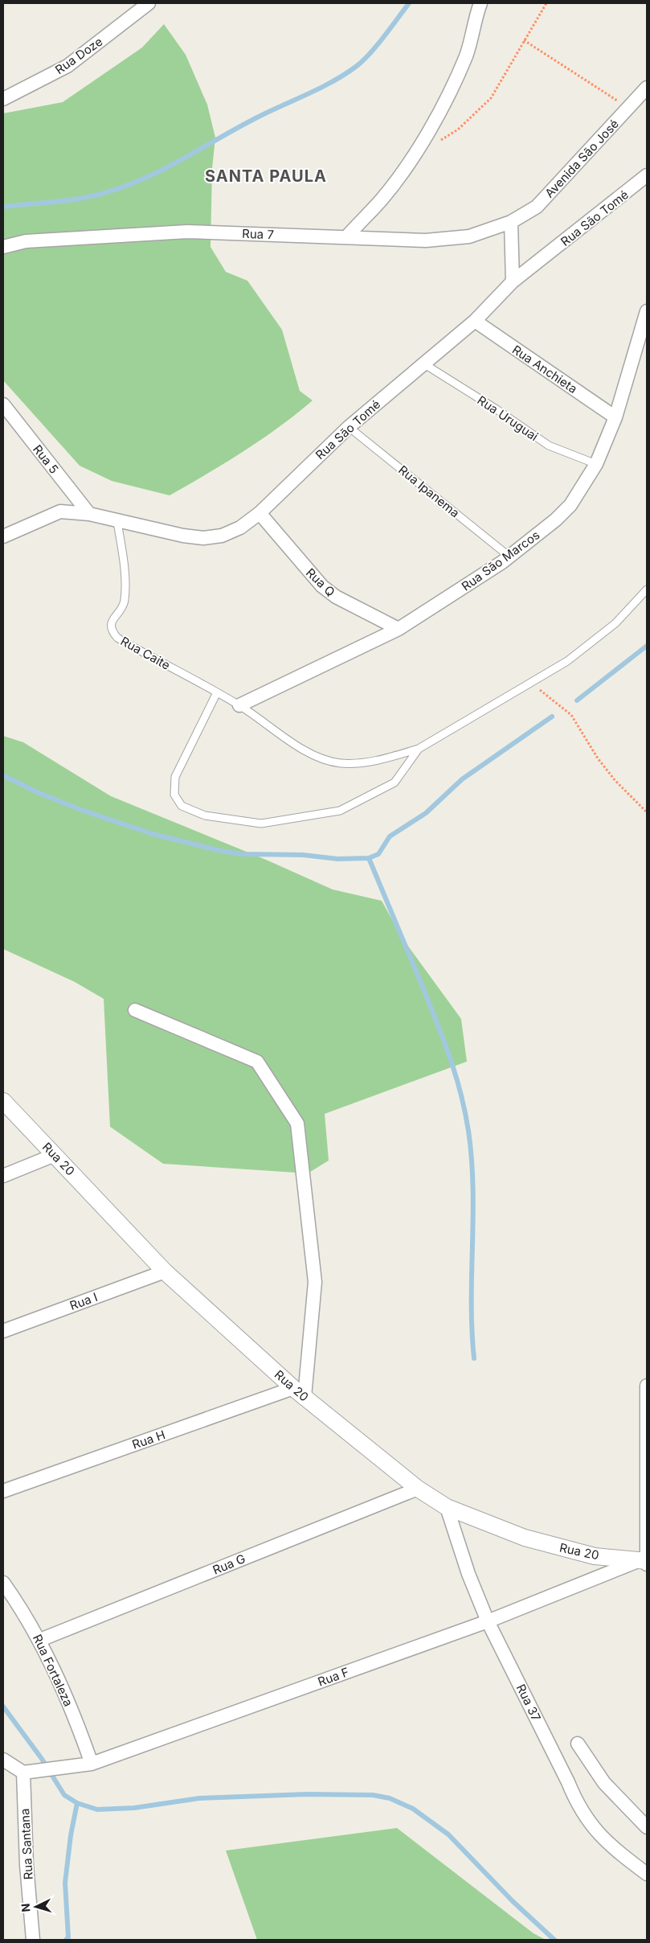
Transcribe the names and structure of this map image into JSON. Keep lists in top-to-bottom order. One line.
{"streets":{"street":["Rua Doze","Avenida São José","Rua São Tomé","Rua 7","Rua Anchieta","Rua 5","Rua São Marcos","Rua Q","Rua 20","Rua I","Rua H","Rua G","Rua Fortaleza","Rua F","Rua 37","Rua Santana"],"lane":["Rua Uruguai","Rua Ipanema","Rua Caite"]},"crossings":[["Avenida São José","Rua 7"],["Rua São Tomé","Rua Anchieta"],["Rua São Tomé","Rua Uruguai"],["Rua São Tomé","Rua 5"],["Rua São Tomé","Rua Ipanema"],["Rua São Tomé","Rua Q"],["Rua São Tomé","Rua Caite"],["Rua Anchieta","Rua São Marcos"],["Rua Uruguai","Rua São Marcos"],["Rua Ipanema","Rua São Marcos"],["Rua São Marcos","Rua Q"],["Rua São Marcos","Rua Caite"],["Rua 20","Rua I"],["Rua 20","Rua H"],["Rua 20","Rua G"],["Rua 20","Rua F"],["Rua 20","Rua 37"],["Rua G","Rua Fortaleza"],["Rua Fortaleza","Rua F"],["Rua F","Rua 37"],["Rua F","Rua Santana"]],"districts":["SANTA PAULA"],"north":"left"}
